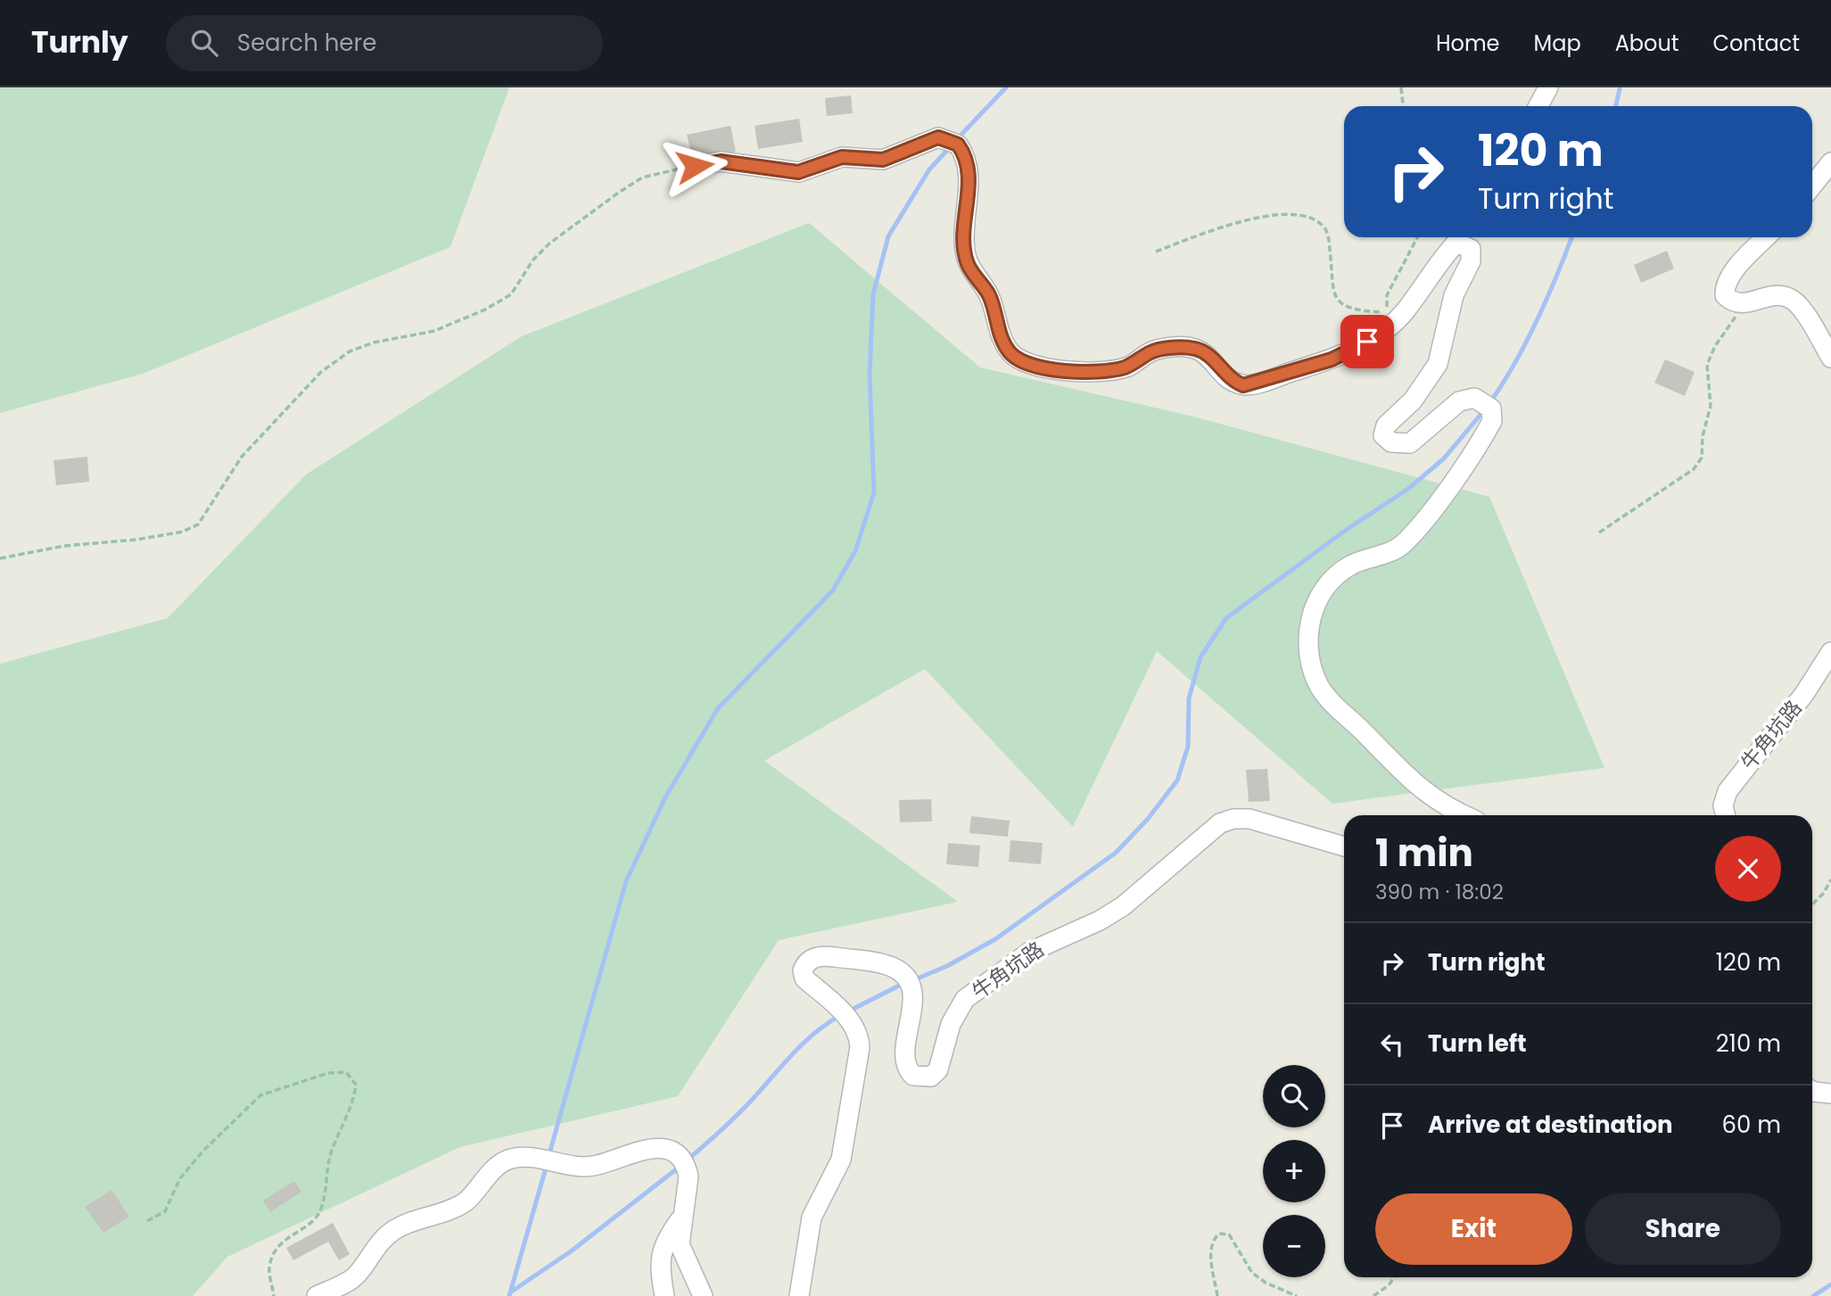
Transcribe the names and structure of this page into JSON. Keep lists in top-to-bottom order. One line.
{"streets":{"street":["牛角坑路"]},"page":{"header":"Turnly","search":"Search here","nav":["Home","Map","About","Contact"],"turn":["120 m","Turn right"],"heading":["1 min","390 m · 18:02"],"list":[{"name":"Turn right","value":"120 m"},{"name":"Turn left","value":"210 m"},{"name":"Arrive at destination","value":"60 m"}],"map_buttons":["+","−"],"buttons":["Exit","Share"]}}
